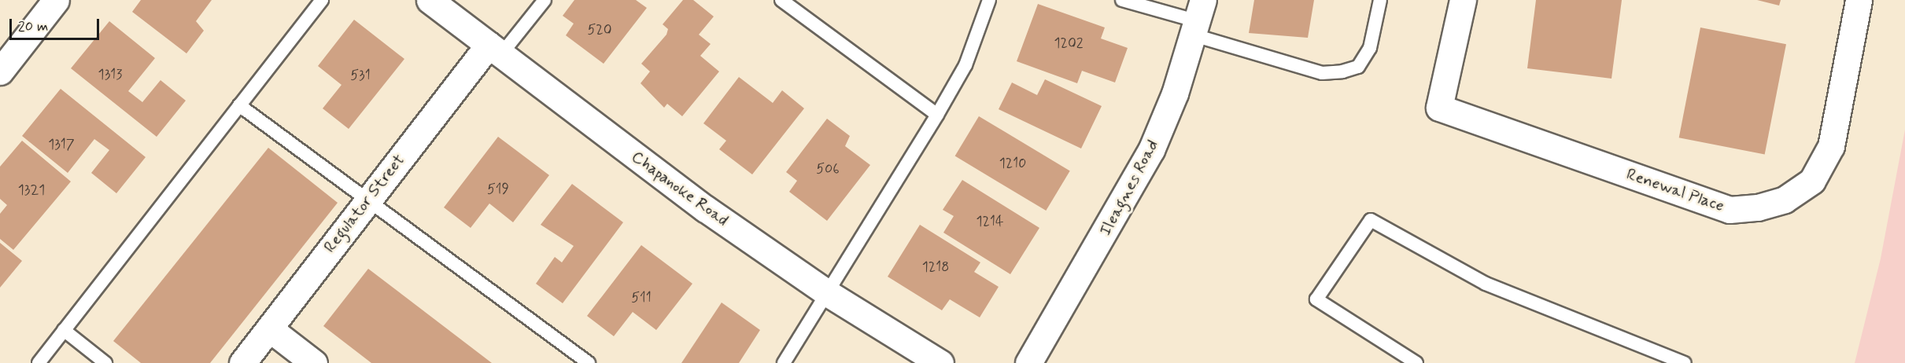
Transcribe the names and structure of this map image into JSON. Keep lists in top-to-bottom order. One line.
{"streets":{"street":["Ileagnes Road","Chapanoke Road","Renewal Place","Regulator Street"]},"crossings":[["Chapanoke Road","Regulator Street"]],"house_numbers":["520","1202","1313","531","1317","1210","506","519","1321","1214","1218","511"],"scale_bar":"20 m"}
